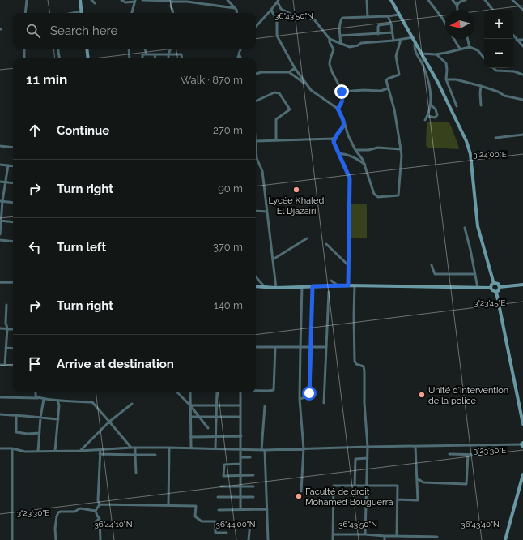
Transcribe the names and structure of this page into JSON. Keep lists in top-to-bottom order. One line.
{"places":["Lycée Khaled El Djazairi","Unité d'intervention de la police","Faculté de droit Mohamed Bouguerra"],"north":"left","page":{"map_buttons":["+","−"],"search":"Search here","heading":["11 min","Walk · 870 m"],"list":[["Continue","270 m"],["Turn right","90 m"],["Turn left","370 m"],["Turn right","140 m"],"Arrive at destination"]},"coordinates":["36°43'50\"N","3°24'00\"E","3°23'45\"E","3°23'30\"E","36°44'10\"N","36°44'00\"N","36°43'40\"N"]}
